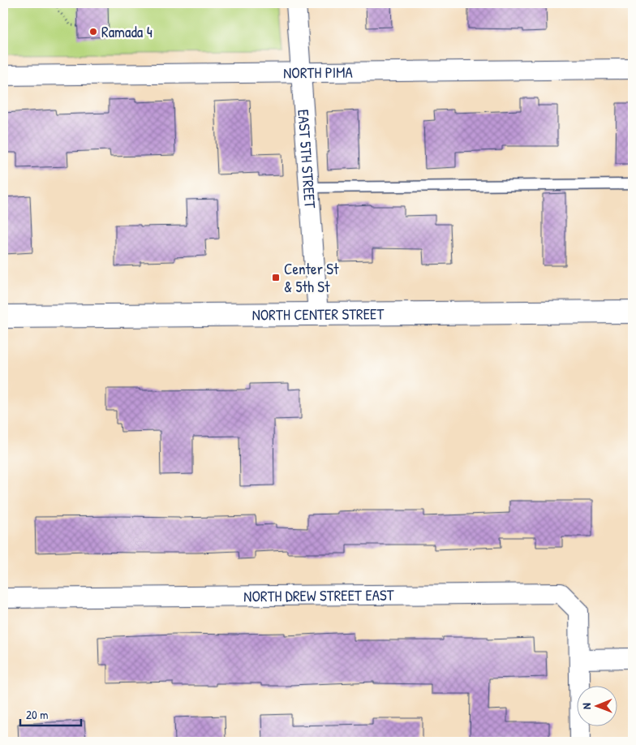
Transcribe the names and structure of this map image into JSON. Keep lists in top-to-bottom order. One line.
{"streets":{"street":["NORTH PIMA","EAST 5TH STREET","NORTH CENTER STREET","NORTH DREW STREET EAST"]},"crossings":[["NORTH PIMA","EAST 5TH STREET"],["EAST 5TH STREET","NORTH CENTER STREET"]],"places":{"other":["Ramada 4"],"transit":["Center St & 5th St"]},"scale_bar":"20 m","north":"left"}
